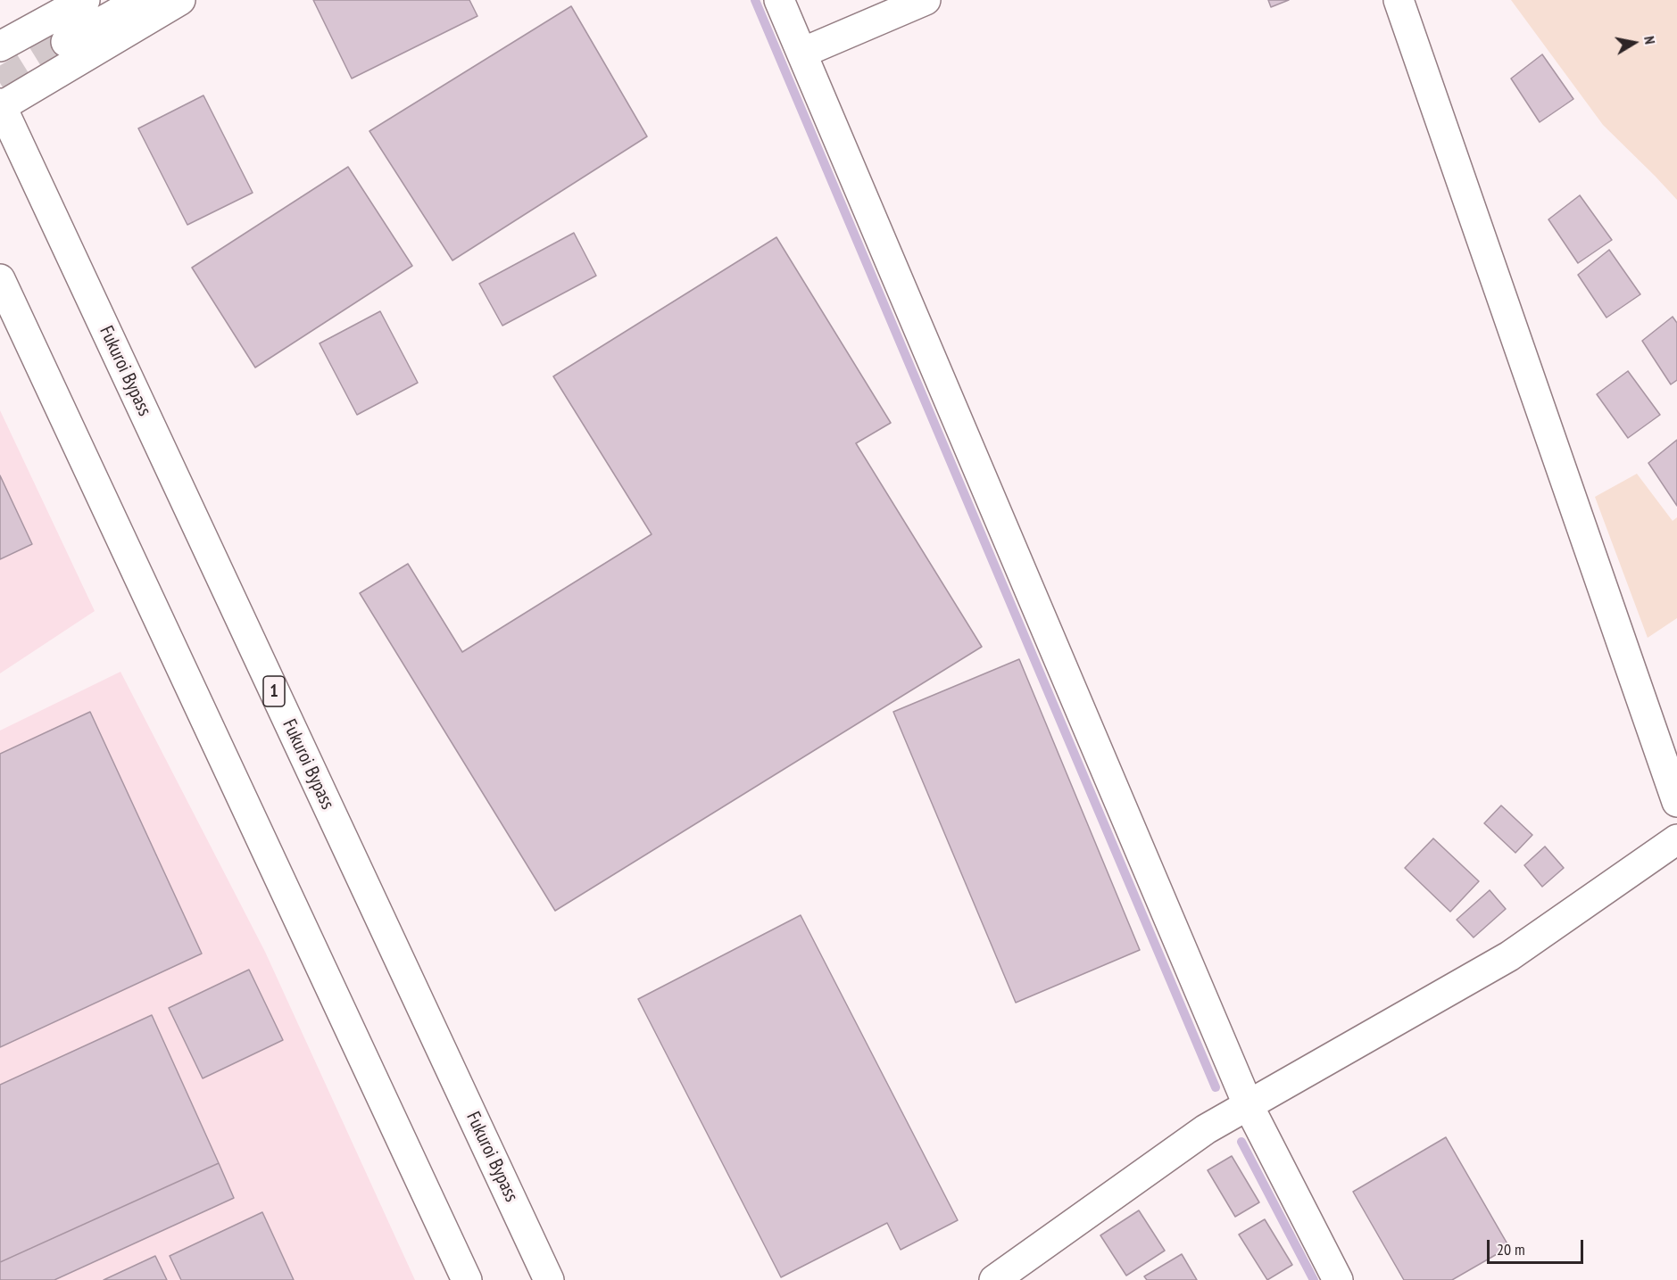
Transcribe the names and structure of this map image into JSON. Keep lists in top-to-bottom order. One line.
{"streets":{"main road":["Fukuroi Bypass","1"]},"scale_bar":"20 m","north":"right"}
